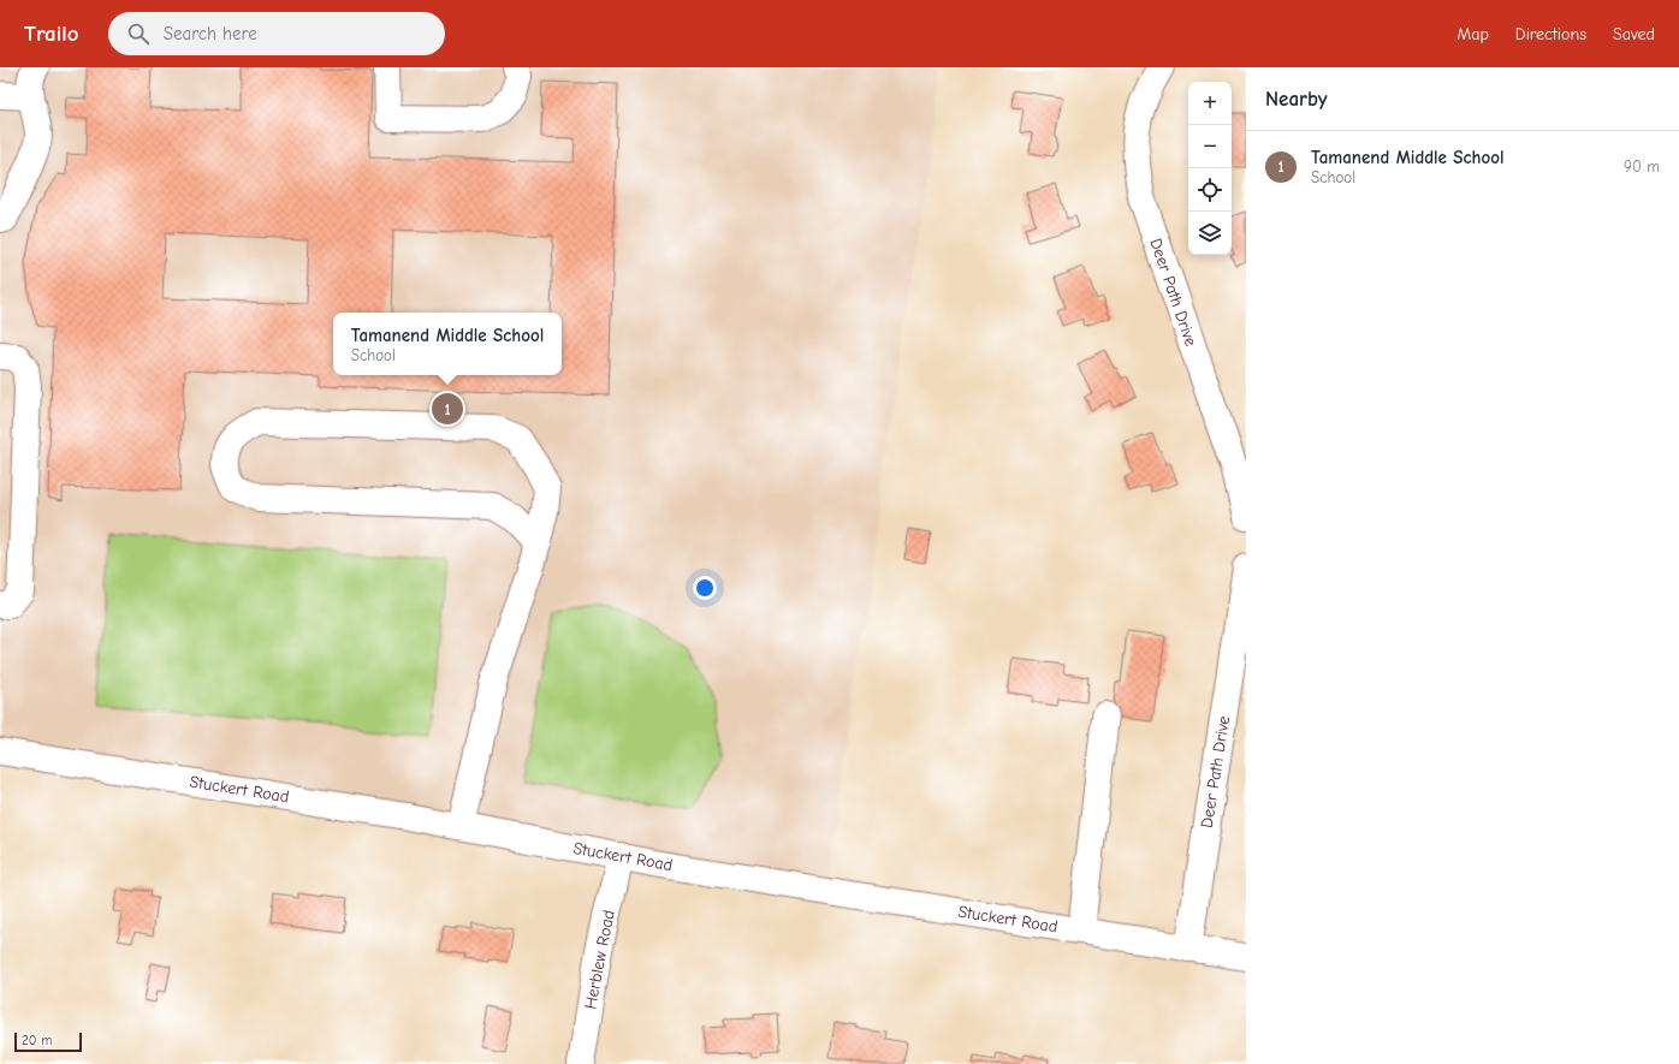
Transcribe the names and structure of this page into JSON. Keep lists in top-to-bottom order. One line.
{"streets":{"street":["Deer Path Drive","Stuckert Road","Herblew Road"]},"crossings":[["Deer Path Drive","Stuckert Road"],["Stuckert Road","Herblew Road"]],"scale_bar":"20 m","page":{"header":"Trailo","search":"Search here","nav":["Map","Directions","Saved"],"heading":"Nearby","map_buttons":["+","−"],"list":[{"mark":"1","name":"Tamanend Middle School","note":"School","value":"90 m"}],"popup":["Tamanend Middle School","School"],"pins":"1","scale":"20 m"}}
